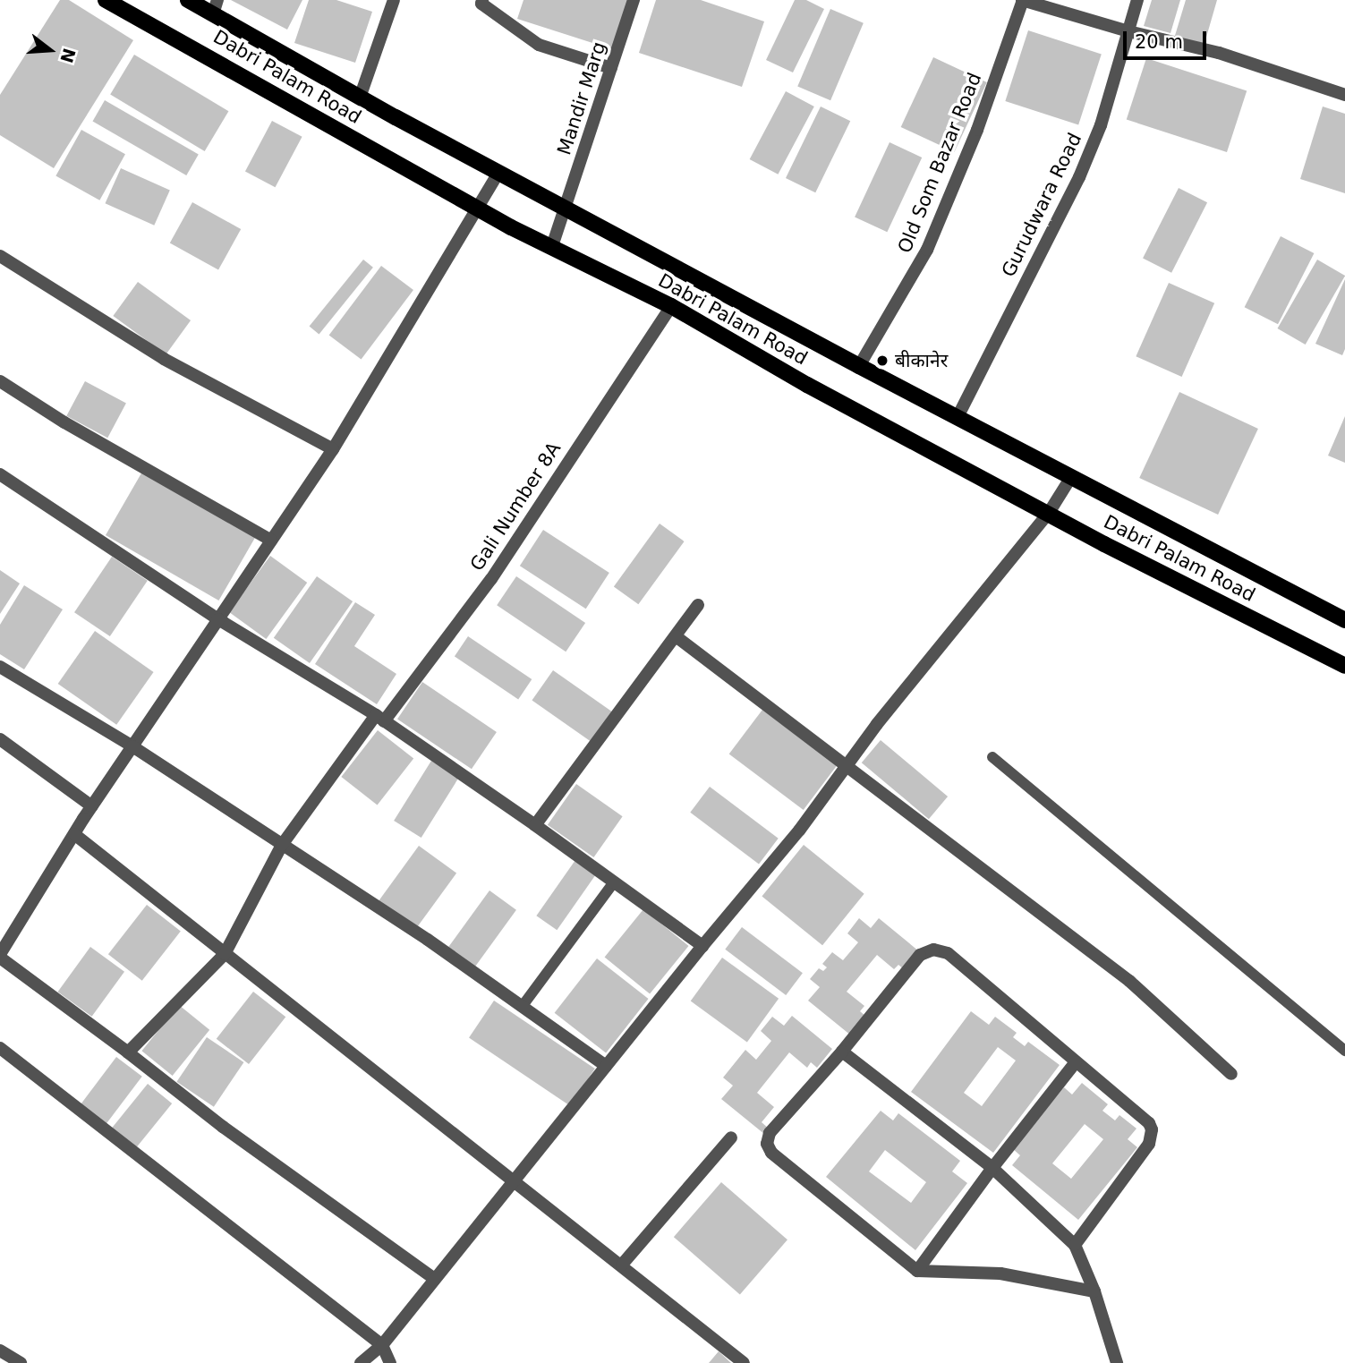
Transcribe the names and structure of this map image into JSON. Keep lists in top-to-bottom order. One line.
{"streets":{"main road":["Dabri Palam Road"],"street":["Mandir Marg","Old Som Bazar Road","Gurudwara Road","Gali Number 8A"]},"crossings":[["Dabri Palam Road","Mandir Marg"],["Dabri Palam Road","Old Som Bazar Road"],["Dabri Palam Road","Gurudwara Road"],["Dabri Palam Road","Gali Number 8A"]],"places":["बीकानेर"],"scale_bar":"20 m","north":"right"}
